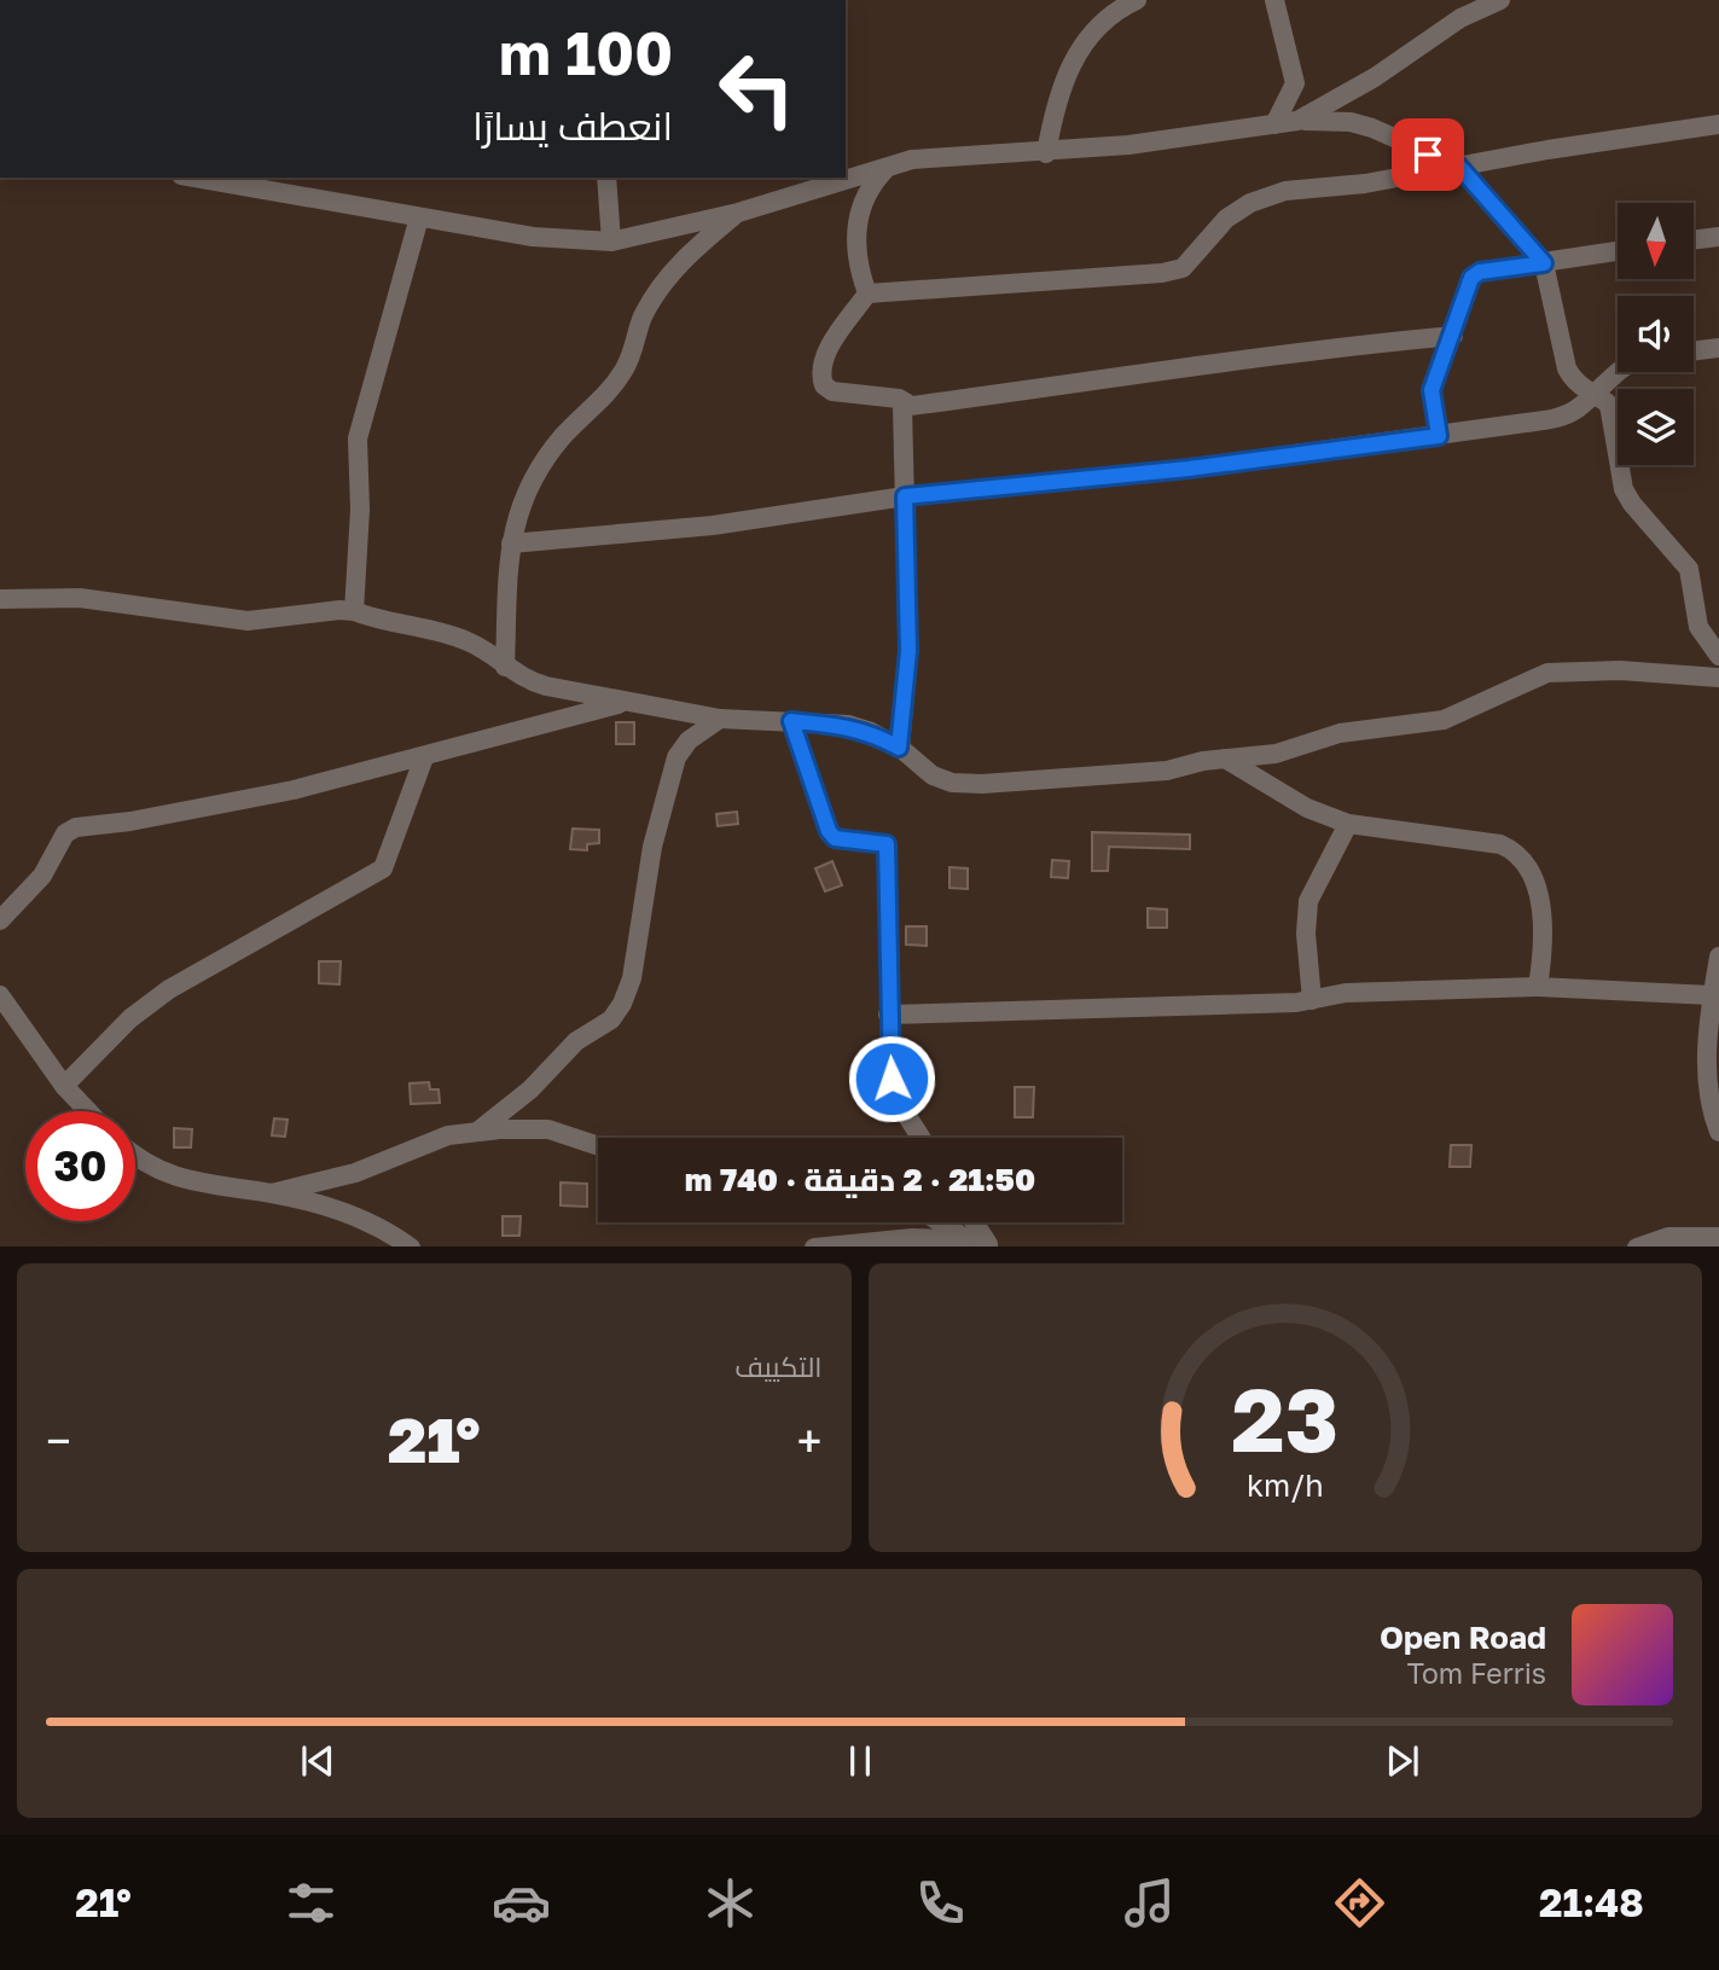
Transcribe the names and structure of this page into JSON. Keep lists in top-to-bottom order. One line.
{"north":"bottom","page":{"turn":["100 m","انعطف يسارًا"],"limit":"30","trip":"21:50 · 2 دقيقة · 740 m","tile":"التكييف","heat":["−","21°","+"],"song":["Open Road","Tom Ferris"],"tabs":["21:48","21°"],"gauge":["23","km/h"]}}
